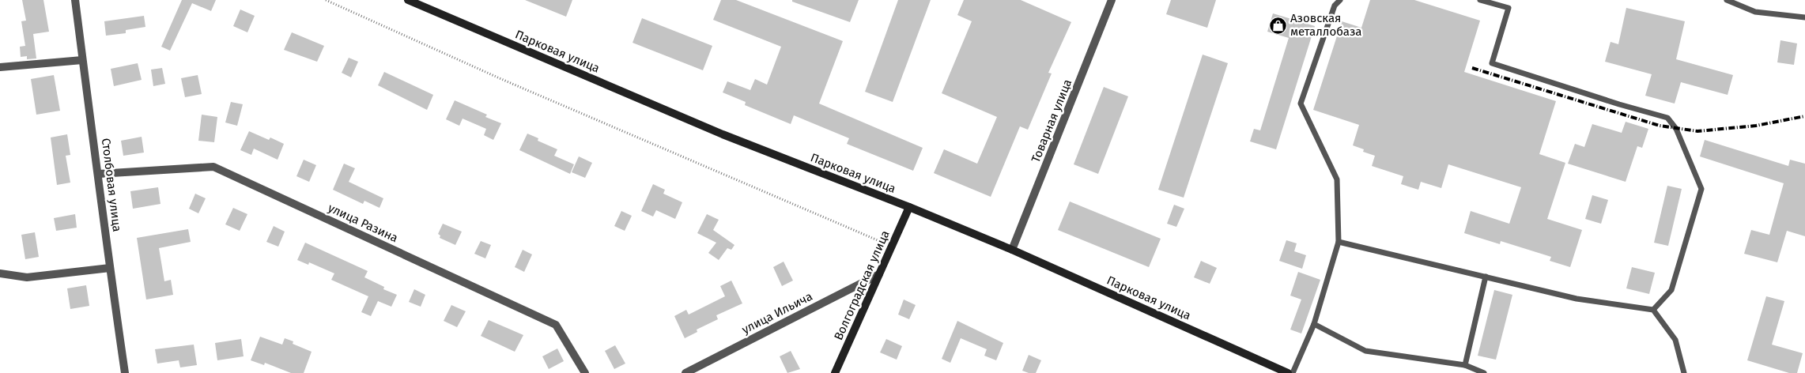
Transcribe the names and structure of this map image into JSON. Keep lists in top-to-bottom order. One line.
{"streets":{"main road":["Парковая улица","Волгоградская улица"],"street":["Товарная улица","Столбовая улица","улица Разина","улица Ильича"]},"crossings":[["Парковая улица","Товарная улица"],["Парковая улица","Волгоградская улица"],["Столбовая улица","улица Разина"],["Волгоградская улица","улица Ильича"]],"places":{"shop":["Азовская металлобаза"]}}
